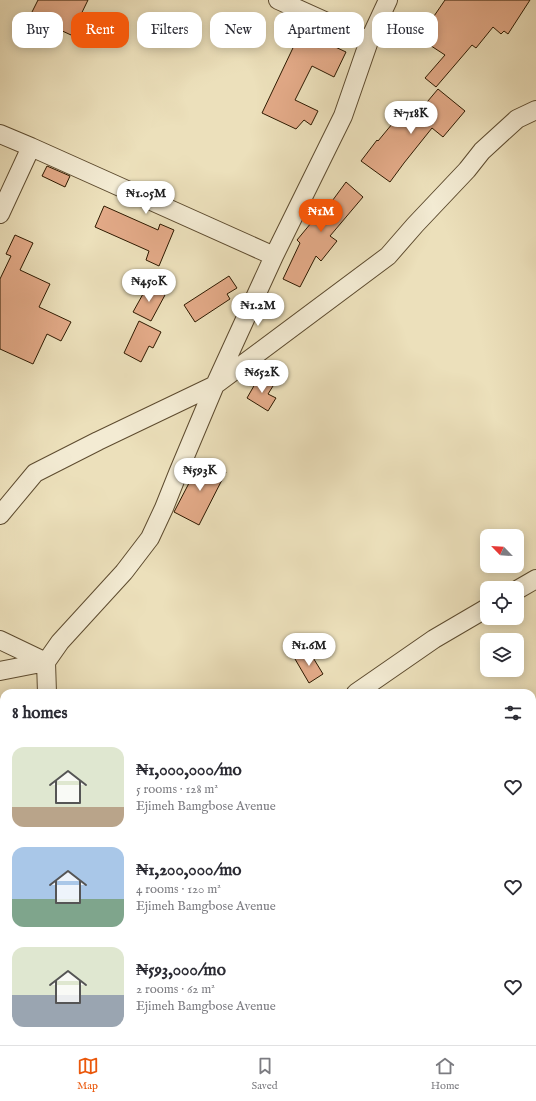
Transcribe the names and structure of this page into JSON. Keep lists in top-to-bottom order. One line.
{"north":"top left","page":{"chip":["Buy","Rent","Filters","New","Apartment","House"],"price":["₦718K","₦1.05M","₦1M","₦450K","₦1.2M","₦652K","₦593K","₦1.6M"],"heading":"8 homes","list":[{"name":"₦1,000,000/mo","note":"5 rooms · 128 m² · Ejimeh Bamgbose Avenue"},{"name":"₦1,200,000/mo","note":"4 rooms · 120 m² · Ejimeh Bamgbose Avenue"},{"name":"₦593,000/mo","note":"2 rooms · 62 m² · Ejimeh Bamgbose Avenue"}],"tabs":["Map","Saved","Home"]}}
